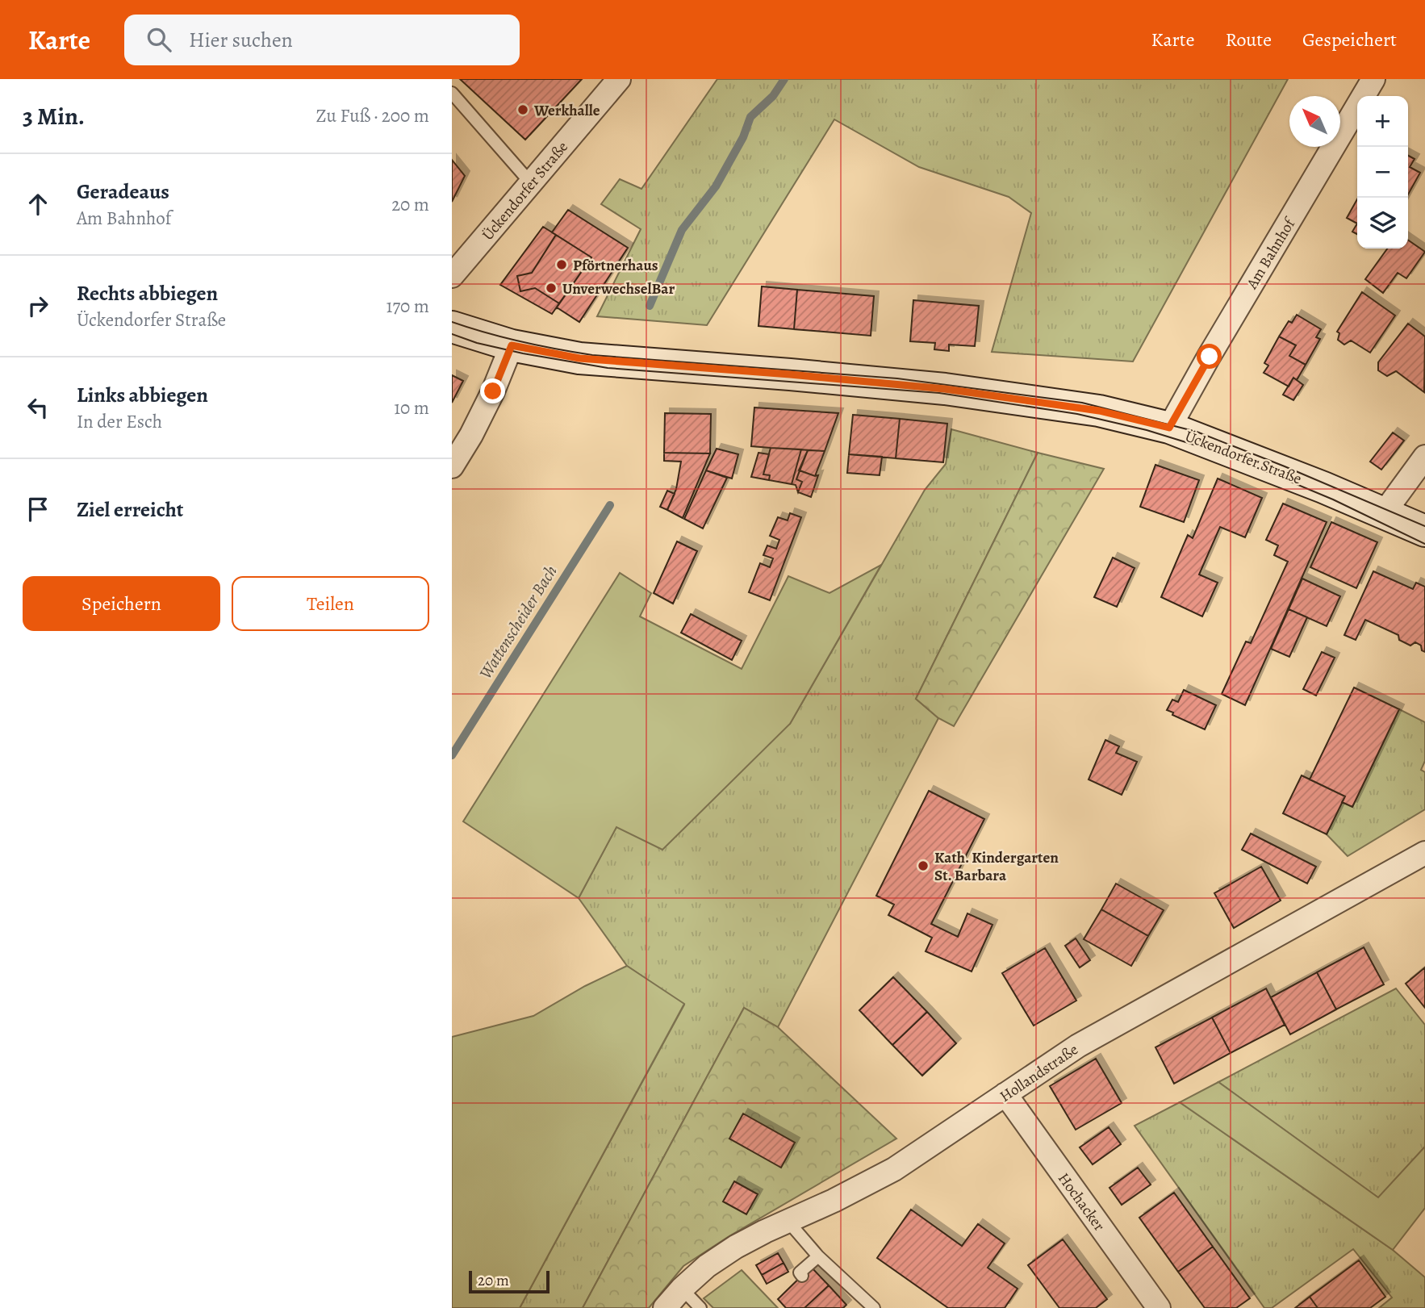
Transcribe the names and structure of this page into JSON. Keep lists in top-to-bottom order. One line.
{"streets":{"main road":["Ückendorfer Straße"],"street":["Am Bahnhof","Hollandstraße","Hochacker"]},"crossings":[["Ückendorfer Straße","Am Bahnhof"],["Hollandstraße","Hochacker"]],"water":["Wattenscheider Bach"],"places":["Werkhalle","Pförtnerhaus","UnverwechselBar","Kath. Kindergarten St. Barbara"],"scale_bar":"20 m","north":"top left","page":{"header":"Karte","search":"Hier suchen","nav":["Karte","Route","Gespeichert"],"heading":["3 Min.","Zu Fuß · 200 m"],"map_buttons":["+","−"],"list":[["Geradeaus","Am Bahnhof","20 m"],["Rechts abbiegen","Ückendorfer Straße","170 m"],["Links abbiegen","In der Esch","10 m"],"Ziel erreicht"],"buttons":["Speichern","Teilen"],"scale":"20 m"}}
